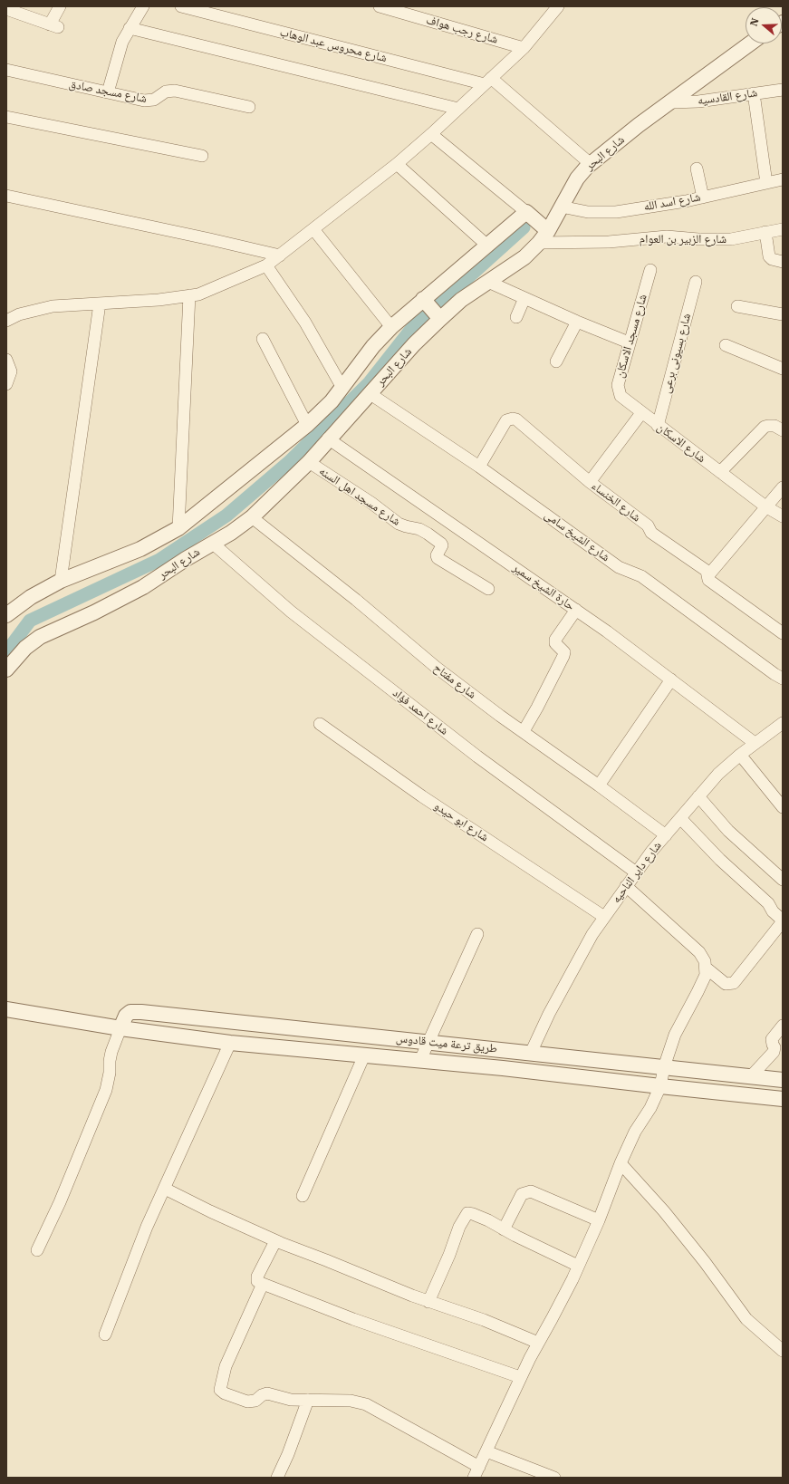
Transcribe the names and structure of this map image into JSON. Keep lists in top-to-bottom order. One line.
{"streets":{"street":["شارع رجب هواف","شارع محروس عبد الوهاب","شارع مسجد صادق","شارع القادسيه","شارع البحر","شارع اسد الله","شارع الزبير بن العوام","شارع مسجد الاسكان","شارع بسيونى برعى","شارع الاسكان","شارع مسجد اهل السنه","شارع الخنساء","شارع الشيخ سامى","حارة الشيخ سمير","شارع مفتاح","شارع احمد فؤاد","شارع ابو حيدو","شارع داير الناحيه","طريق ترعة ميت قادوس"]},"crossings":[["شارع القادسيه","شارع البحر"],["شارع البحر","شارع اسد الله"],["شارع البحر","شارع الزبير بن العوام"],["شارع البحر","شارع مسجد اهل السنه"],["شارع البحر","شارع الشيخ سامى"],["شارع البحر","حارة الشيخ سمير"],["شارع البحر","شارع مفتاح"],["شارع البحر","شارع احمد فؤاد"],["شارع مسجد الاسكان","شارع الاسكان"],["شارع بسيونى برعى","شارع الاسكان"],["شارع الخنساء","شارع الشيخ سامى"],["حارة الشيخ سمير","شارع داير الناحيه"],["شارع مفتاح","شارع داير الناحيه"],["شارع احمد فؤاد","شارع داير الناحيه"],["شارع ابو حيدو","شارع داير الناحيه"],["شارع داير الناحيه","طريق ترعة ميت قادوس"]],"north":"left"}
